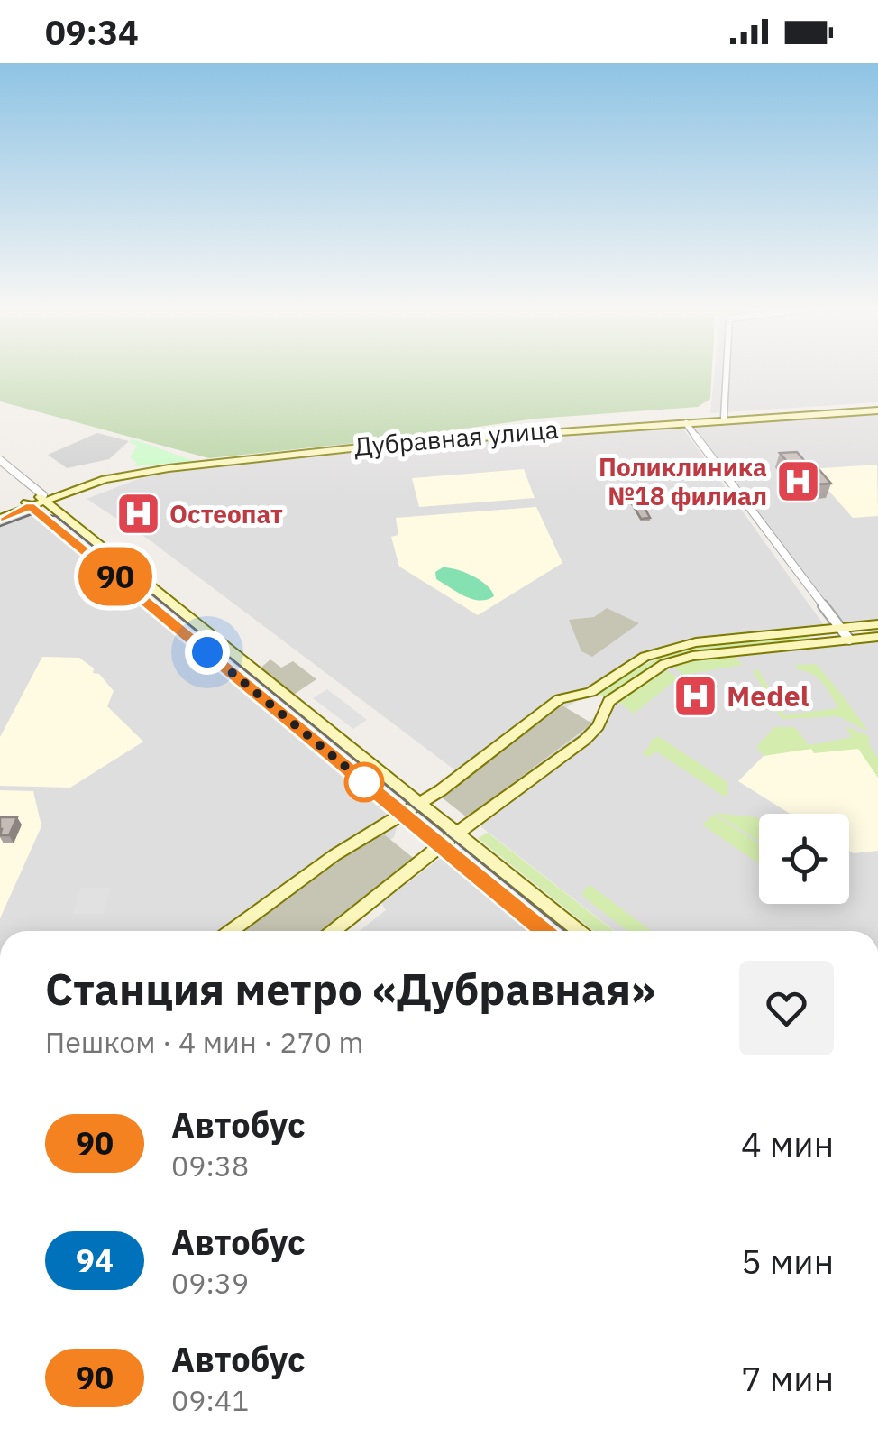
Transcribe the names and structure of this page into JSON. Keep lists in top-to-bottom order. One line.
{"streets":{"street":["Дубравная улица"]},"places":{"hospital":["Поликлиника №18 филиал","Остеопат","Medel"]},"lines":["bus line 90"],"page":{"status":"09:34","on_map":"90","heading":["Станция метро «Дубравная»","Пешком · 4 мин · 270 m"],"list":[{"mark":"90","name":"Автобус","note":"09:38","value":"4 мин"},{"mark":"94","name":"Автобус","note":"09:39","value":"5 мин"},{"mark":"90","name":"Автобус","note":"09:41","value":"7 мин"}]}}
